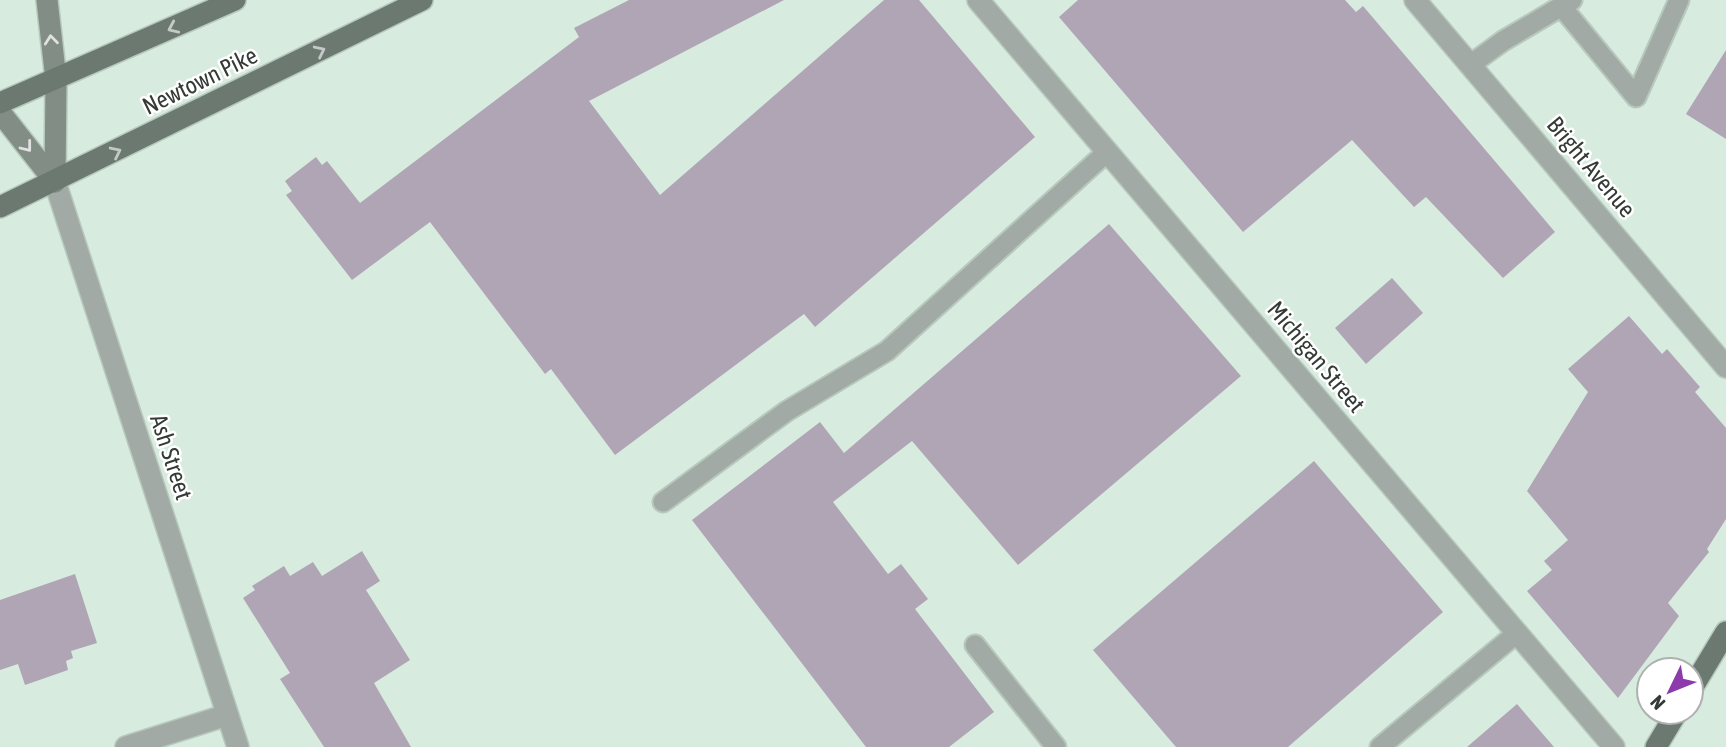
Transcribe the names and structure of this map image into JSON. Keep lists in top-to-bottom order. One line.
{"streets":{"main road":["Newtown Pike"],"street":["Bright Avenue","Michigan Street","Ash Street"]},"crossings":[["Newtown Pike","Ash Street"]],"north":"bottom left"}
